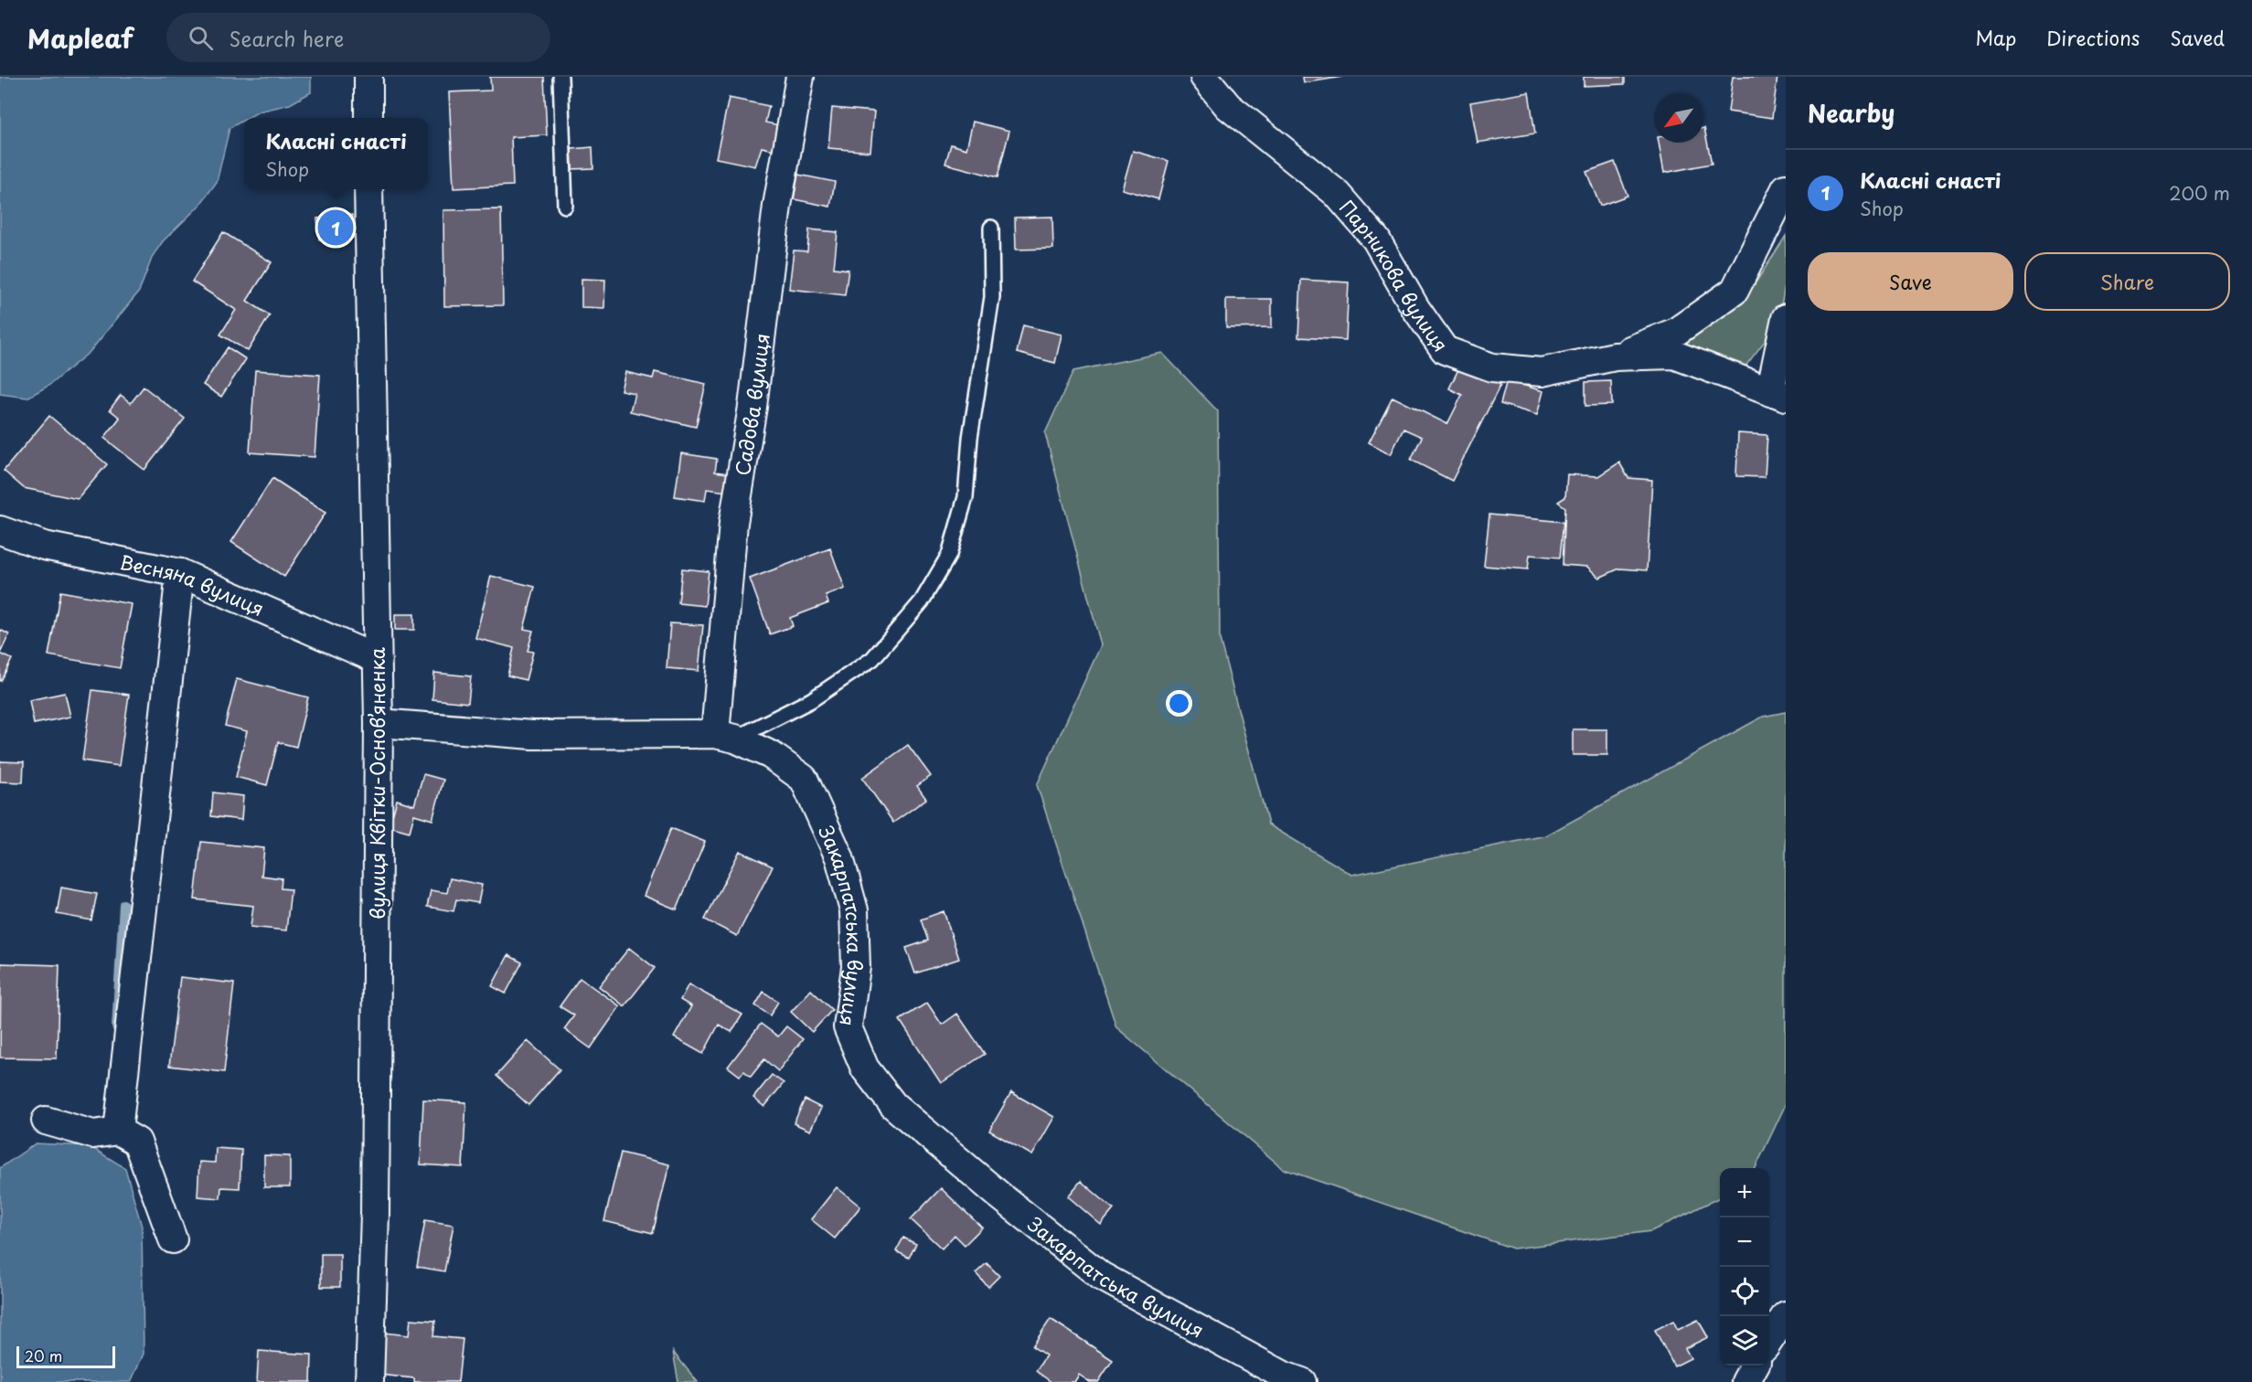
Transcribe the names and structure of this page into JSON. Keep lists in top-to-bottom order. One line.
{"streets":{"street":["Парникова вулиця","Садова вулиця","Весняна вулиця","вулиця Квітки-Основ’яненка","Закарпатська вулиця"]},"crossings":[["Садова вулиця","Закарпатська вулиця"],["Весняна вулиця","вулиця Квітки-Основ’яненка"],["вулиця Квітки-Основ’яненка","Закарпатська вулиця"]],"scale_bar":"20 m","north":"bottom left","page":{"header":"Mapleaf","search":"Search here","nav":["Map","Directions","Saved"],"heading":"Nearby","popup":["Класні снасті","Shop"],"list":[{"mark":"1","name":"Класні снасті","note":"Shop","value":"200 m"}],"pins":"1","buttons":["Save","Share"],"map_buttons":["+","−"],"scale":"20 m"}}
